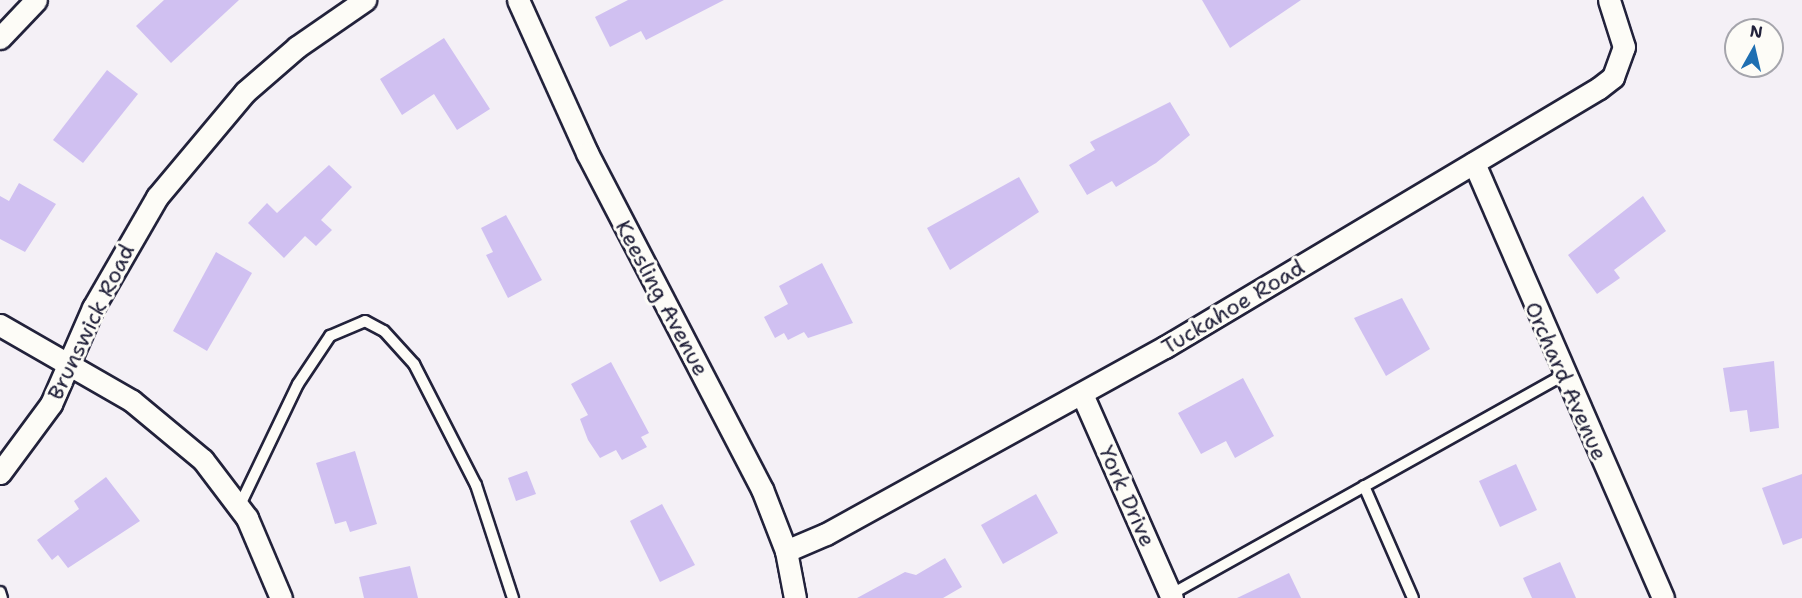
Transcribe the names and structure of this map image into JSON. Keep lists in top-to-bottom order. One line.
{"streets":{"street":["Keesling Avenue","Tuckahoe Road","Brunswick Road","Orchard Avenue","York Drive"]},"crossings":[["Keesling Avenue","Tuckahoe Road"],["Tuckahoe Road","Orchard Avenue"],["Tuckahoe Road","York Drive"]],"north":"top"}
